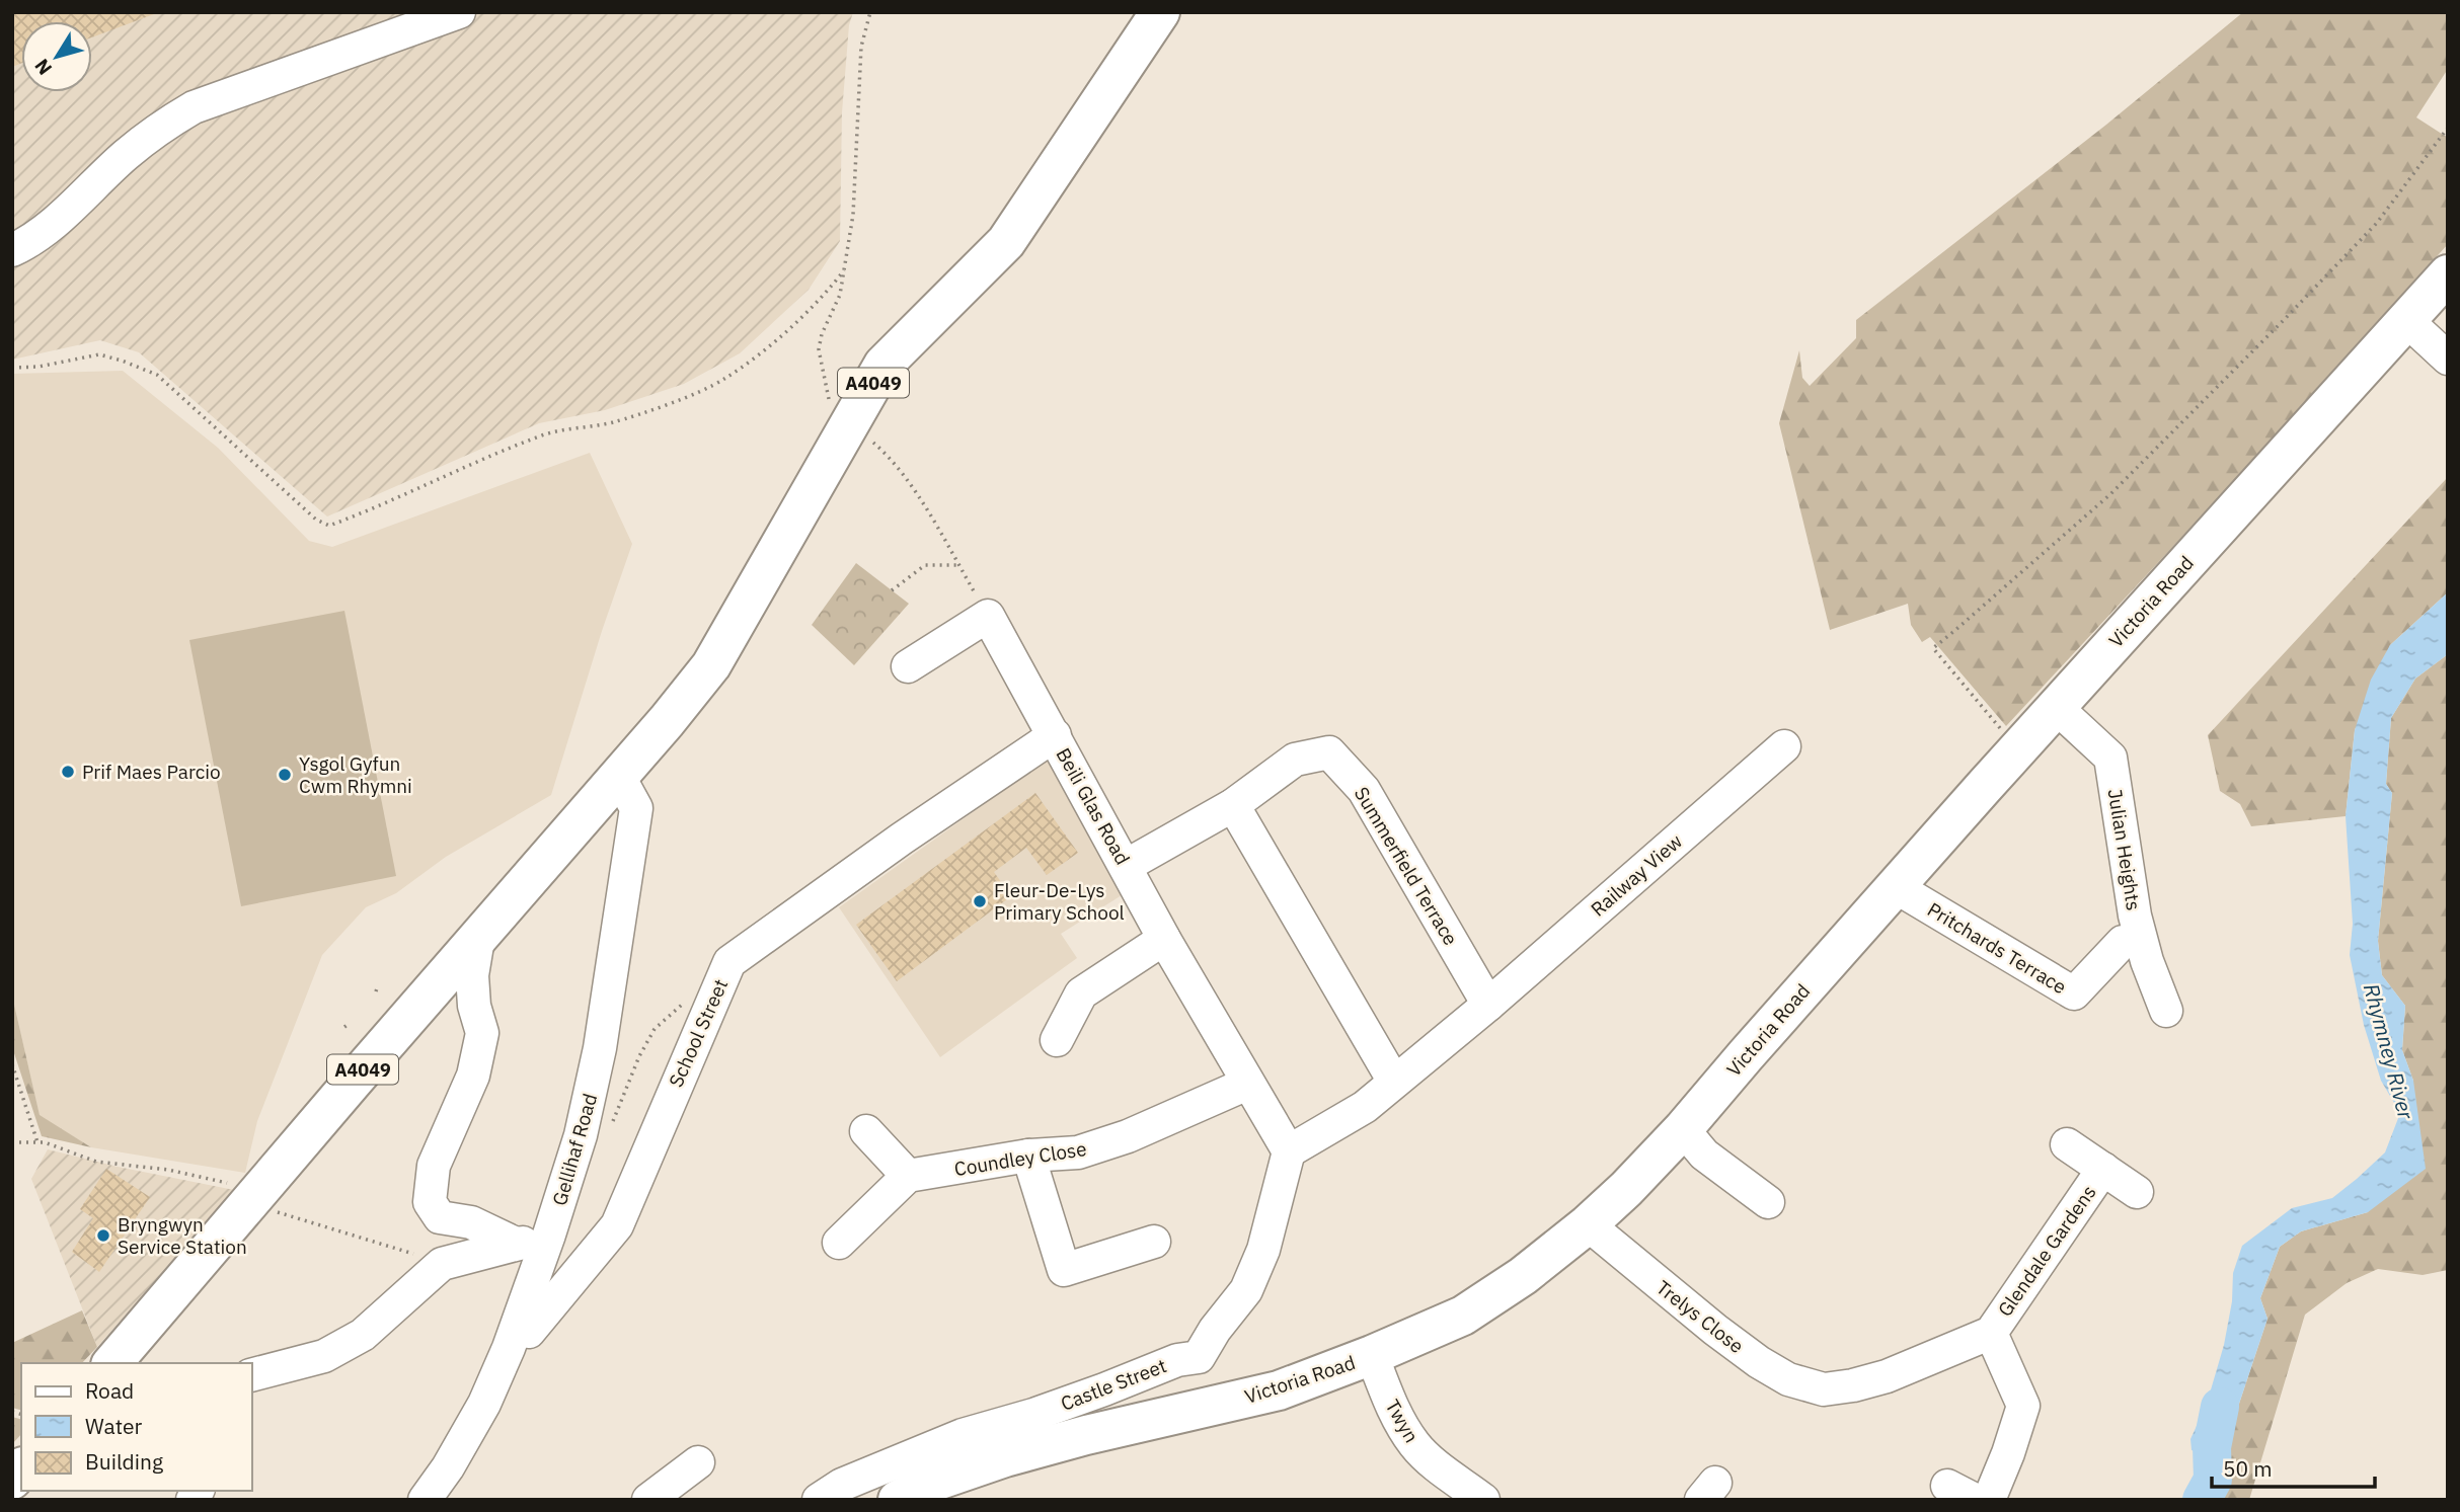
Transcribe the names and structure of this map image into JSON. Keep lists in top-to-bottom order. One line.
{"streets":{"main road":["A4049","Victoria Road"],"street":["Beili Glas Road","Julian Heights","Summerfield Terrace","Railway View","Pritchards Terrace","School Street","Gellihaf Road","Coundley Close","Glendale Gardens","Trelys Close","Castle Street","Twyn"]},"crossings":[["A4049","Gellihaf Road"],["Victoria Road","Julian Heights"],["Victoria Road","Pritchards Terrace"],["Victoria Road","Trelys Close"],["Victoria Road","Twyn"],["Beili Glas Road","Summerfield Terrace"],["Beili Glas Road","Railway View"],["Beili Glas Road","School Street"],["Beili Glas Road","Coundley Close"],["Summerfield Terrace","Railway View"],["Glendale Gardens","Trelys Close"]],"water":["Rhymney River"],"places":["Prif Maes Parcio","Ysgol Gyfun Cwm Rhymni","Fleur-De-Lys Primary School","Bryngwyn Service Station"],"legend":["Road","Water","Building"],"scale_bar":"50 m","north":"bottom left"}
